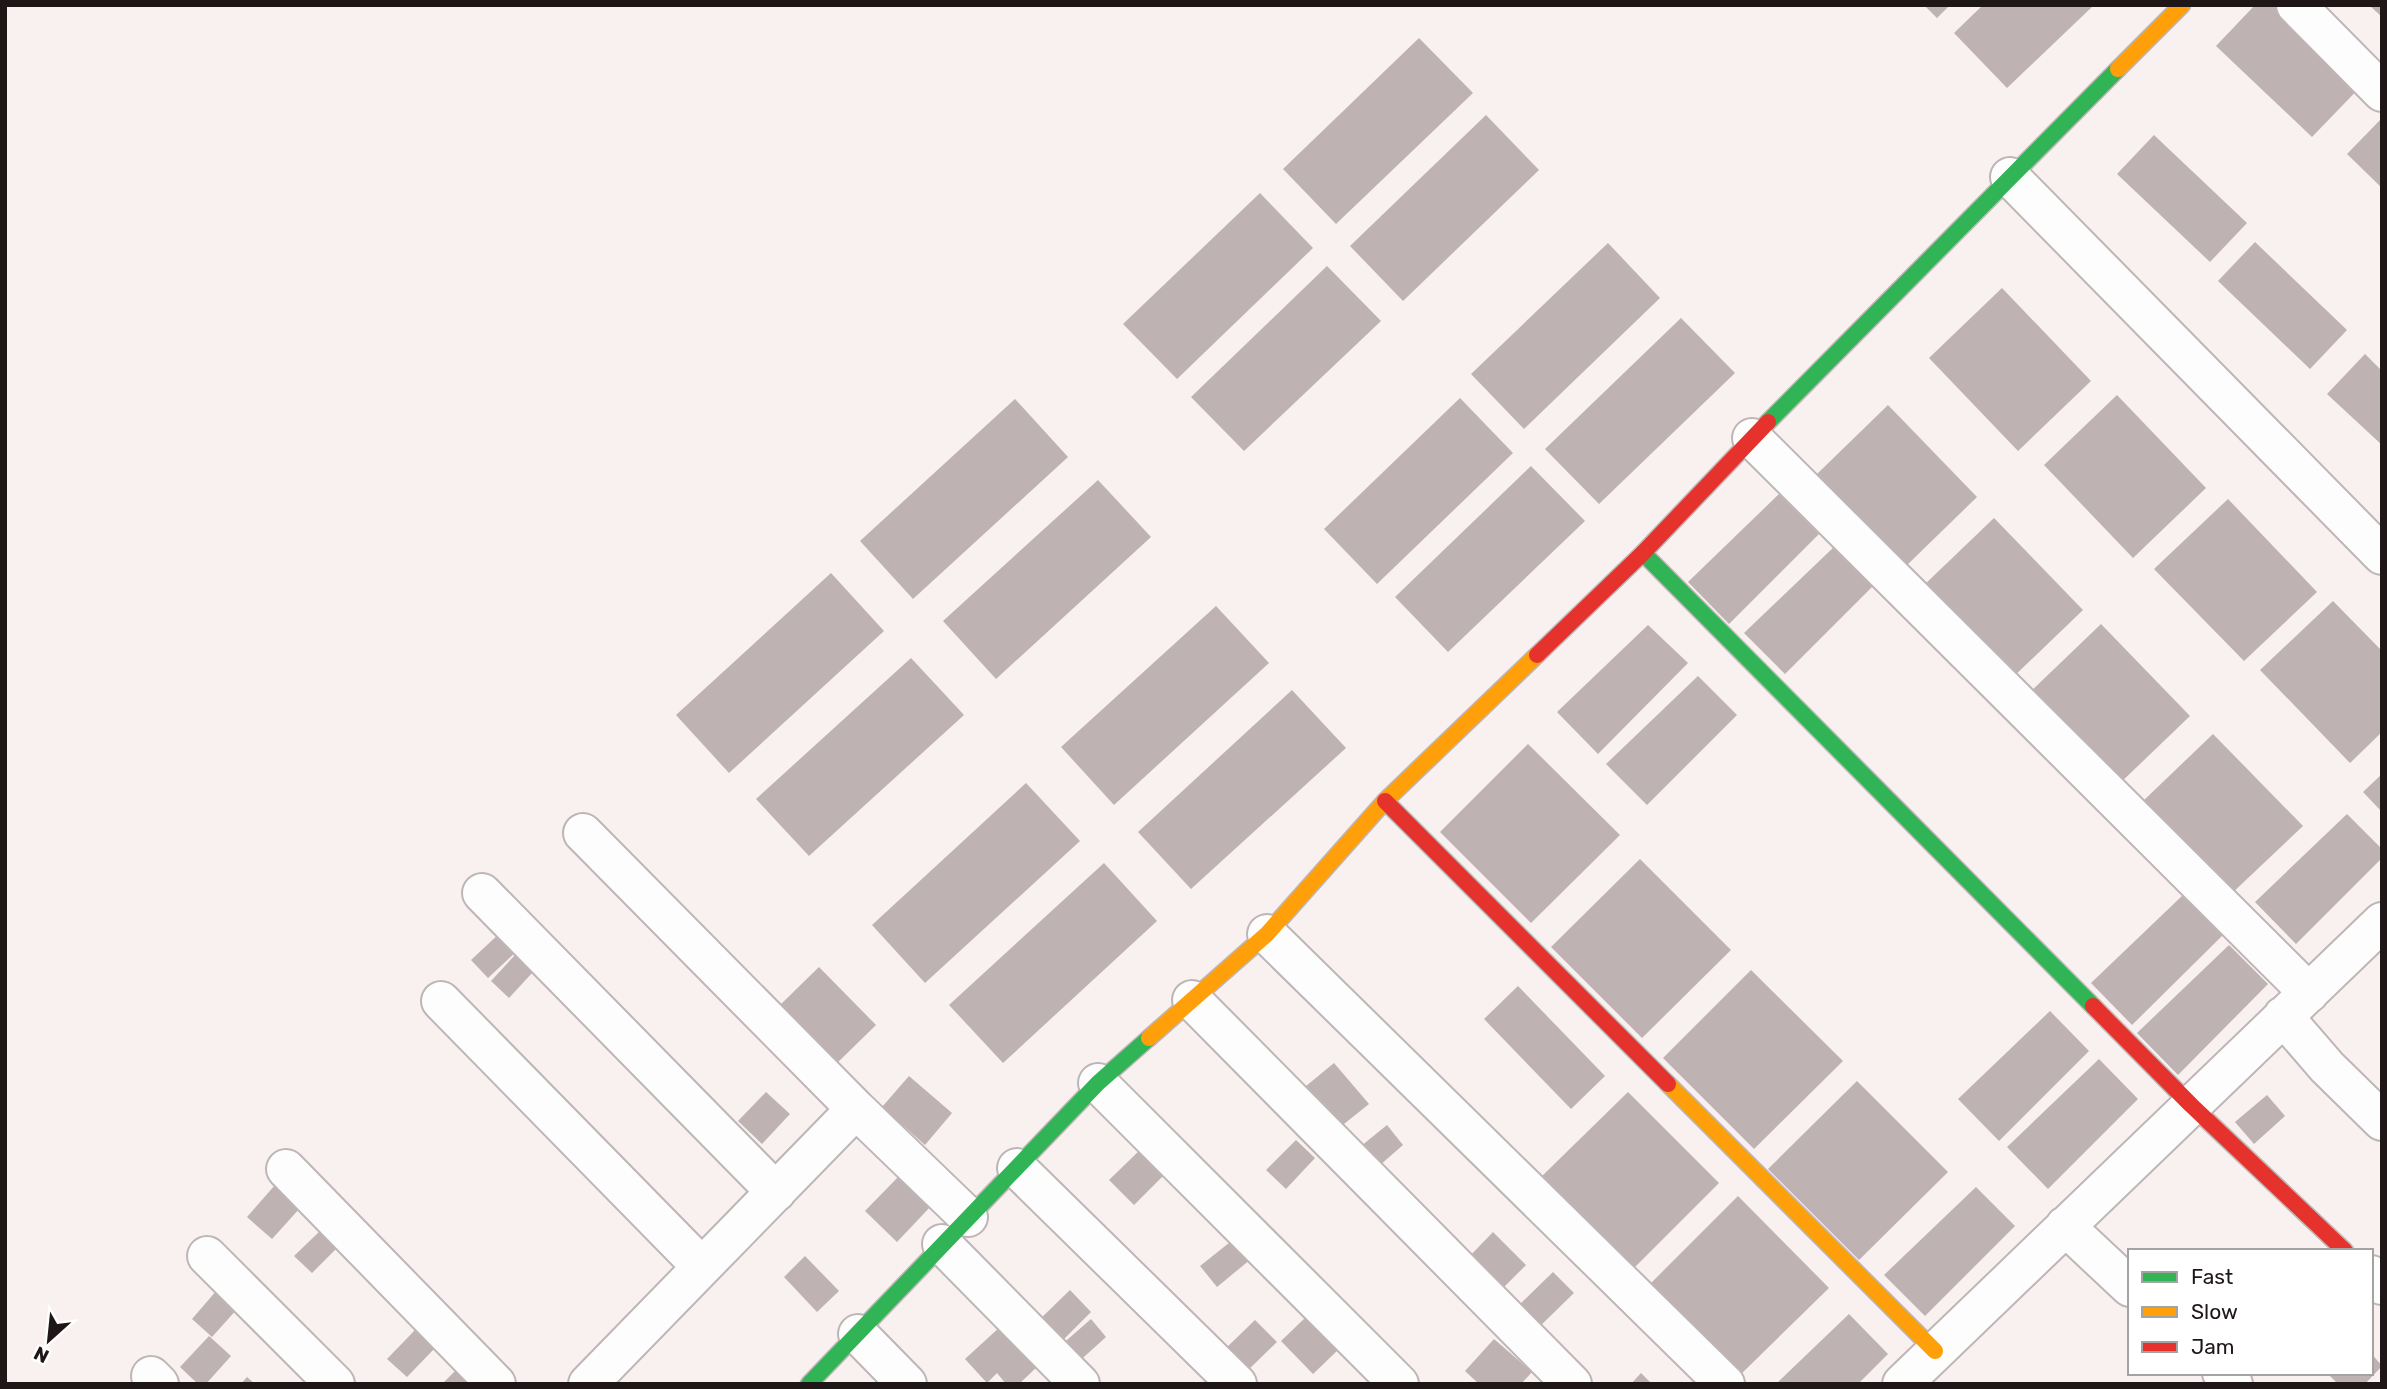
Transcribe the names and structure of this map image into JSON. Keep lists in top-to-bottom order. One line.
{"legend":["Fast","Slow","Jam"],"north":"bottom left"}
